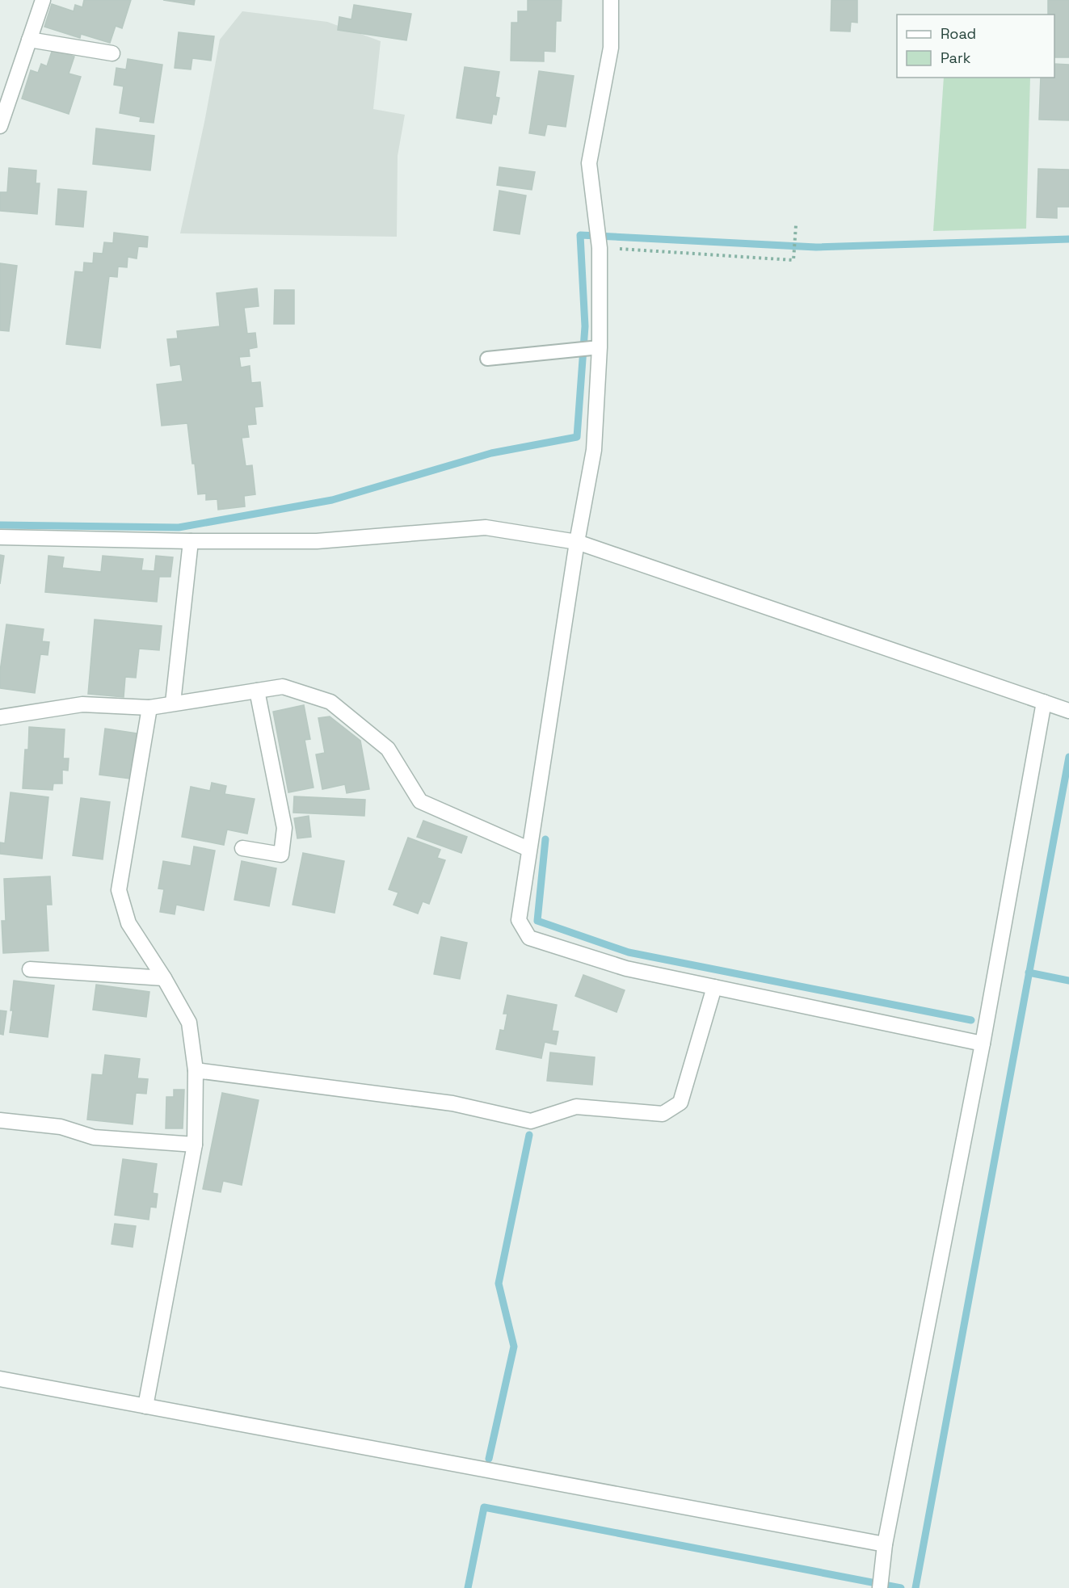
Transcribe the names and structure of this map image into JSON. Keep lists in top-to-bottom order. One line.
{"legend":["Road","Park"]}
